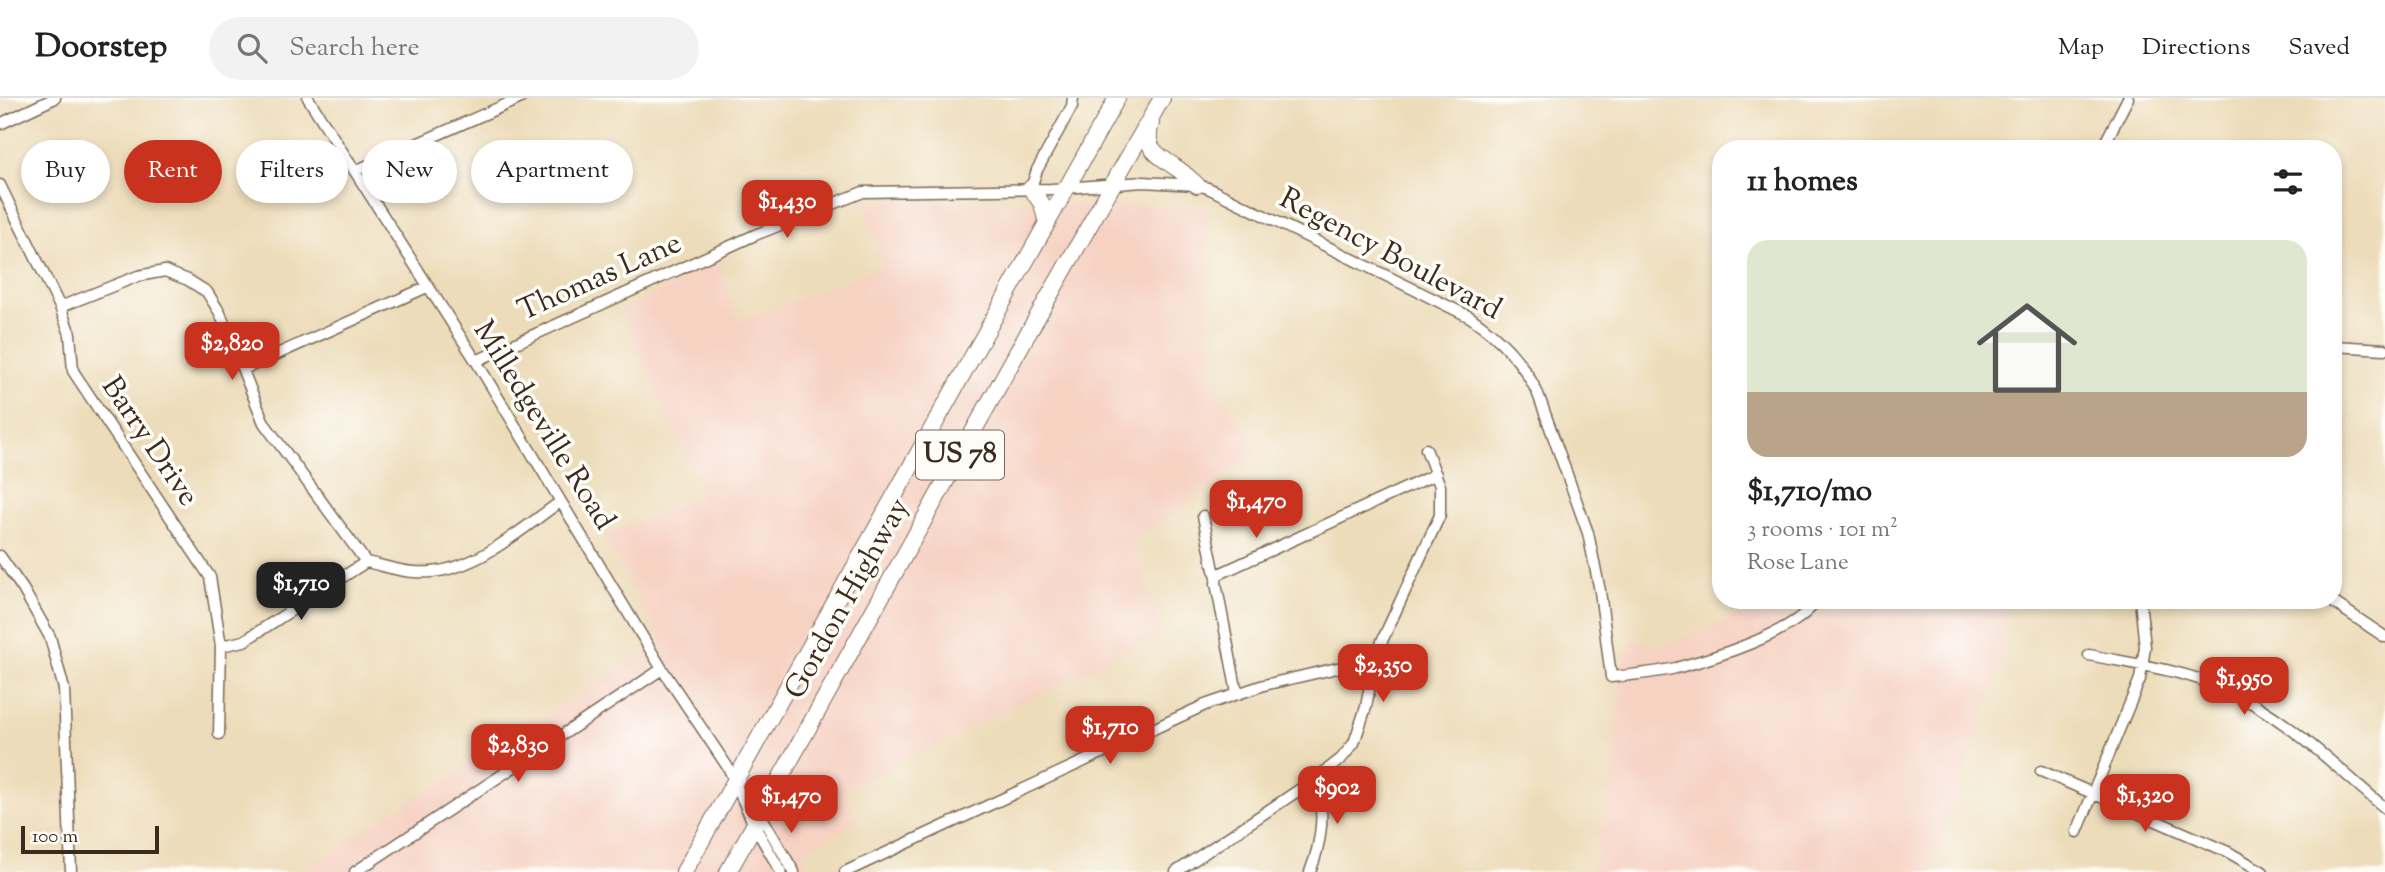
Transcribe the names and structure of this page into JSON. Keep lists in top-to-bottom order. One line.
{"streets":{"highway":["US 78","Gordon Highway"],"street":["Regency Boulevard","Thomas Lane","Milledgeville Road","Barry Drive"]},"crossings":[["Regency Boulevard","Thomas Lane"],["Regency Boulevard","Gordon Highway"],["Thomas Lane","Milledgeville Road"],["Thomas Lane","Gordon Highway"],["Milledgeville Road","Gordon Highway"]],"scale_bar":"100 m","page":{"header":"Doorstep","search":"Search here","nav":["Map","Directions","Saved"],"chip":["Buy","Rent","Filters","New","Apartment"],"heading":"11 homes","price":["$1,430","$2,820","$1,470","$1,710","$2,350","$1,950","$1,710","$2,830","$902","$1,320","$1,470"],"list":[{"name":"$1,710/mo","note":"3 rooms · 101 m² · Rose Lane"}],"scale":"100 m"}}
